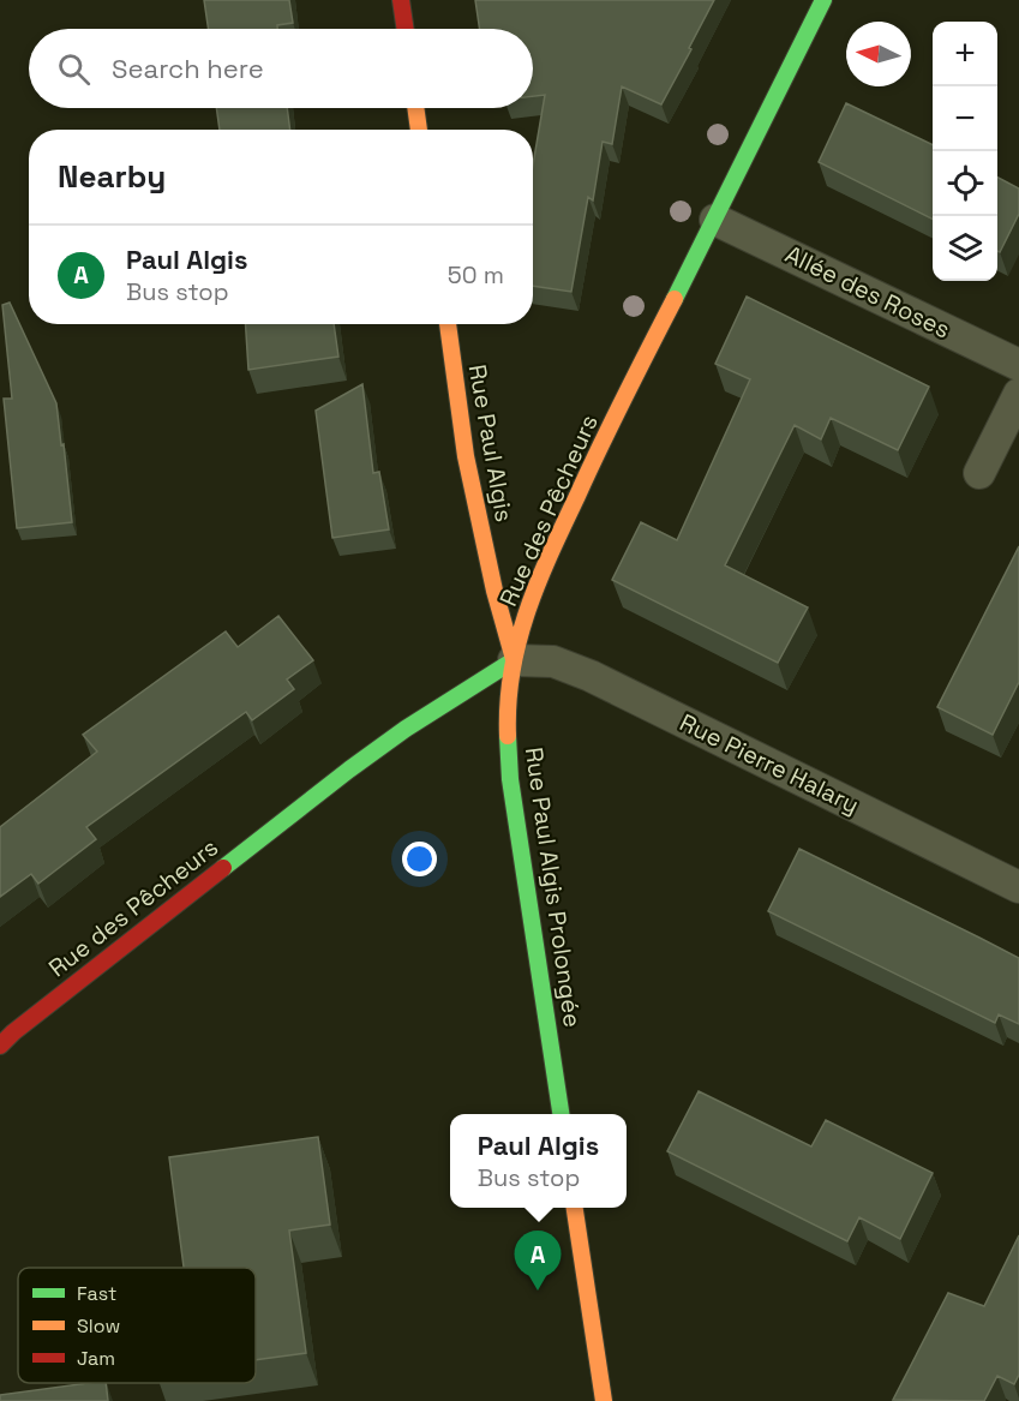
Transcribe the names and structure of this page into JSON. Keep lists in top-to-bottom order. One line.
{"streets":{"street":["Rue Paul Algis","Rue des Pêcheurs","Rue Paul Algis Prolongée"],"lane":["Allée des Roses","Rue Pierre Halary"]},"crossings":[["Allée des Roses","Rue des Pêcheurs"],["Rue Paul Algis","Rue des Pêcheurs"],["Rue Paul Algis","Rue Pierre Halary"],["Rue Paul Algis","Rue Paul Algis Prolongée"],["Rue des Pêcheurs","Rue Pierre Halary"],["Rue des Pêcheurs","Rue Paul Algis Prolongée"],["Rue Pierre Halary","Rue Paul Algis Prolongée"]],"legend":["Fast","Slow","Jam"],"north":"left","page":{"map_buttons":["+","−"],"search":"Search here","heading":"Nearby","list":[{"mark":"A","name":"Paul Algis","note":"Bus stop","value":"50 m"}],"popup":["Paul Algis","Bus stop"],"pins":"A"}}
